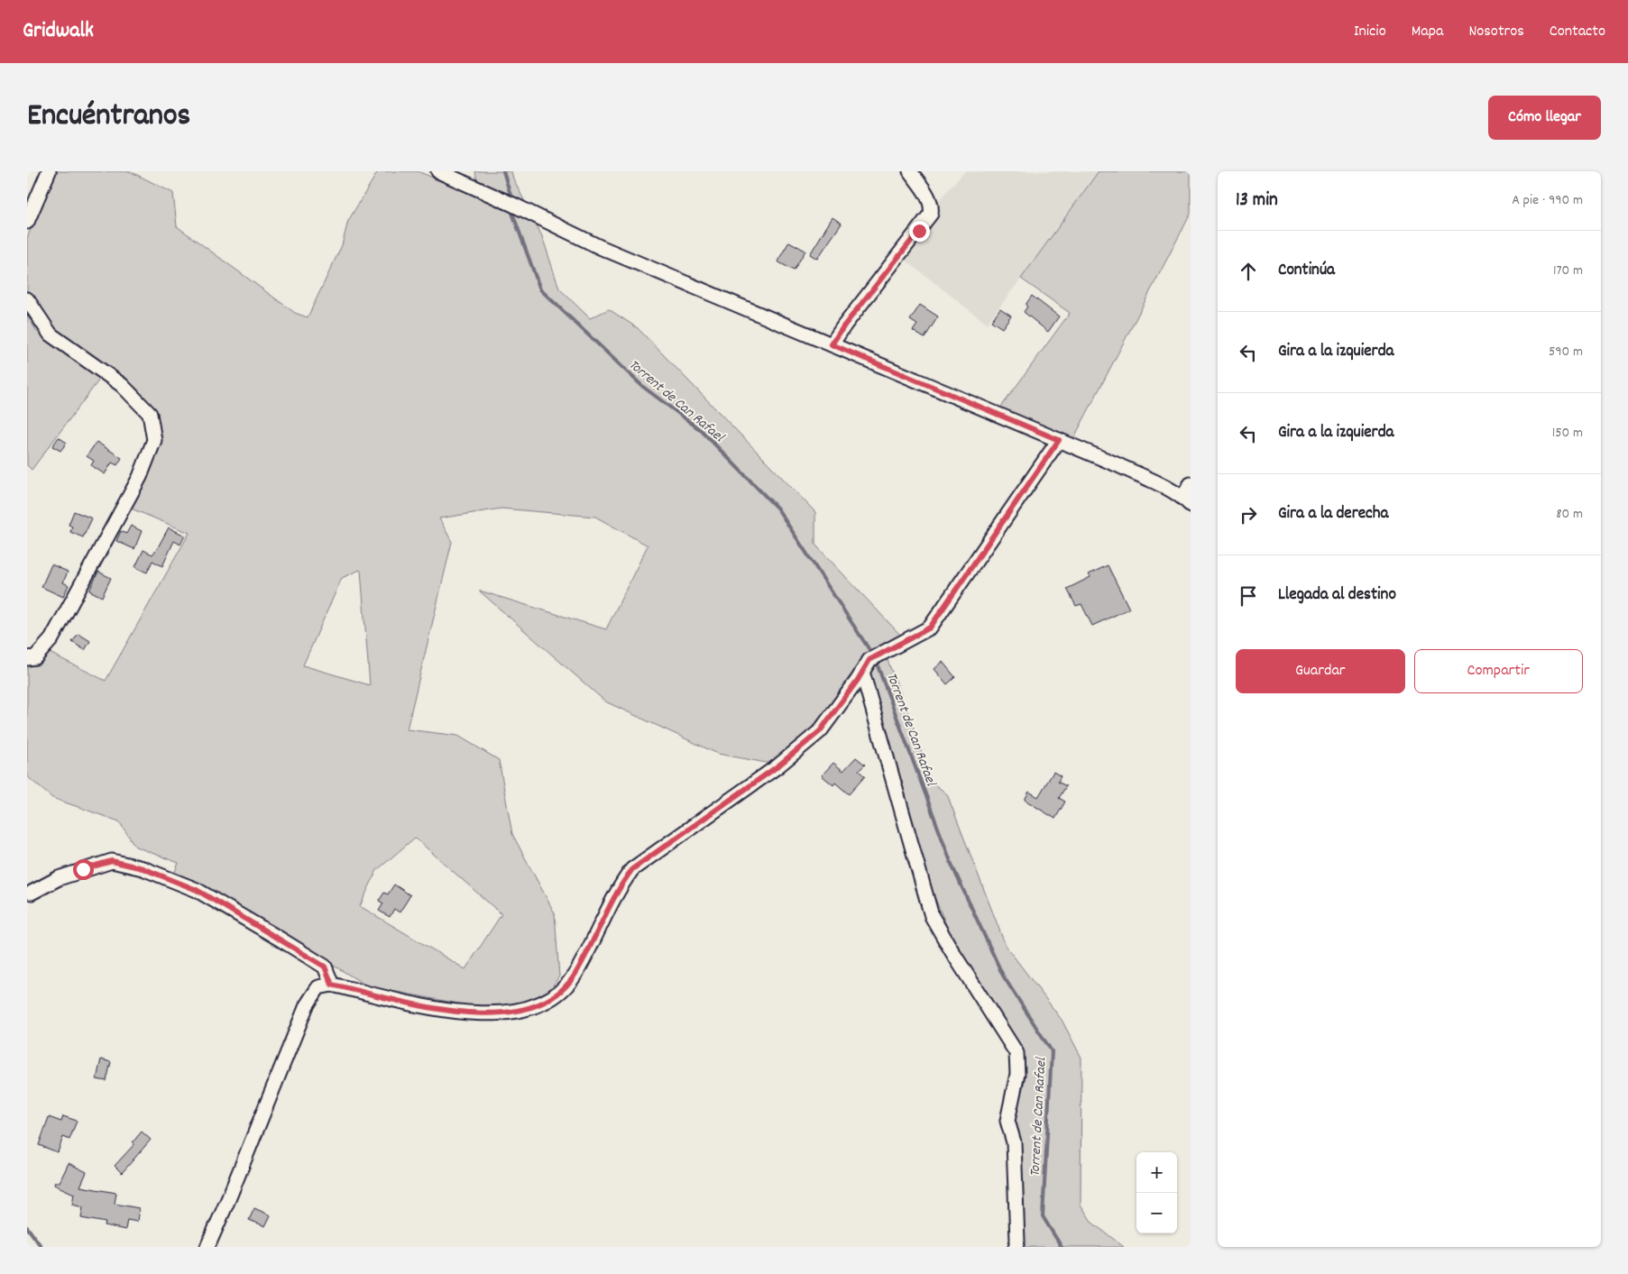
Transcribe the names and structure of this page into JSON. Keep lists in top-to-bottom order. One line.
{"water":["Torrent de Can Rafael"],"page":{"header":"Gridwalk","nav":["Inicio","Mapa","Nosotros","Contacto"],"title":"Encuéntranos","buttons":["Cómo llegar",["Guardar","Compartir"]],"heading":["13 min","A pie · 990 m"],"list":[["Continúa","170 m"],["Gira a la izquierda","590 m"],["Gira a la izquierda","150 m"],["Gira a la derecha","80 m"],"Llegada al destino"],"map_buttons":["+","−"]}}
